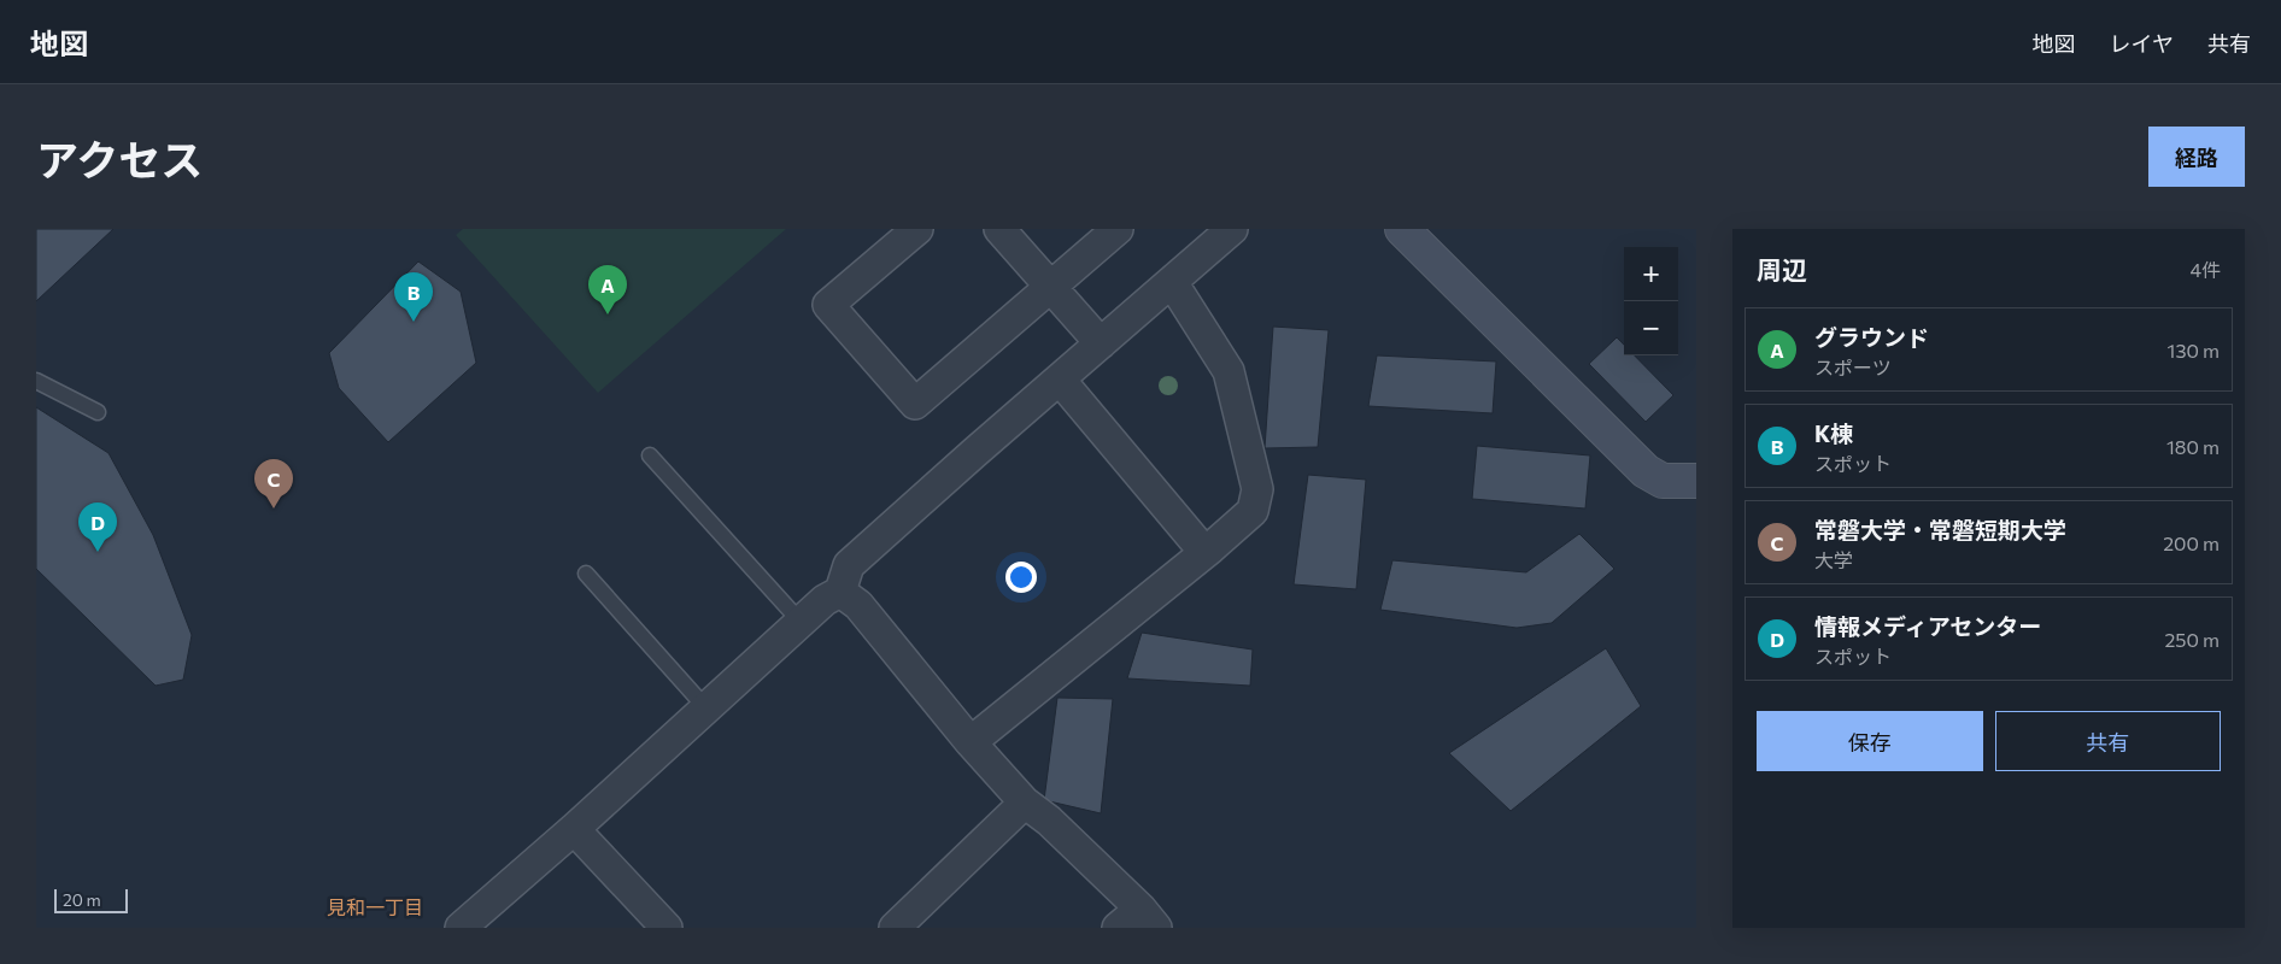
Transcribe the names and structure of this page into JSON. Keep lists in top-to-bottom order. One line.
{"districts":["見和一丁目"],"scale_bar":"20 m","page":{"header":"地図","nav":["地図","レイヤ","共有"],"title":"アクセス","buttons":["経路",["保存","共有"]],"heading":["周辺","4件"],"map_buttons":["+","−"],"pins":["A","B","C","D"],"list":[{"mark":"A","name":"グラウンド","note":"スポーツ","value":"130 m"},{"mark":"B","name":"K棟","note":"スポット","value":"180 m"},{"mark":"C","name":"常磐大学・常磐短期大学","note":"大学","value":"200 m"},{"mark":"D","name":"情報メディアセンター","note":"スポット","value":"250 m"}],"scale":"20 m"}}
